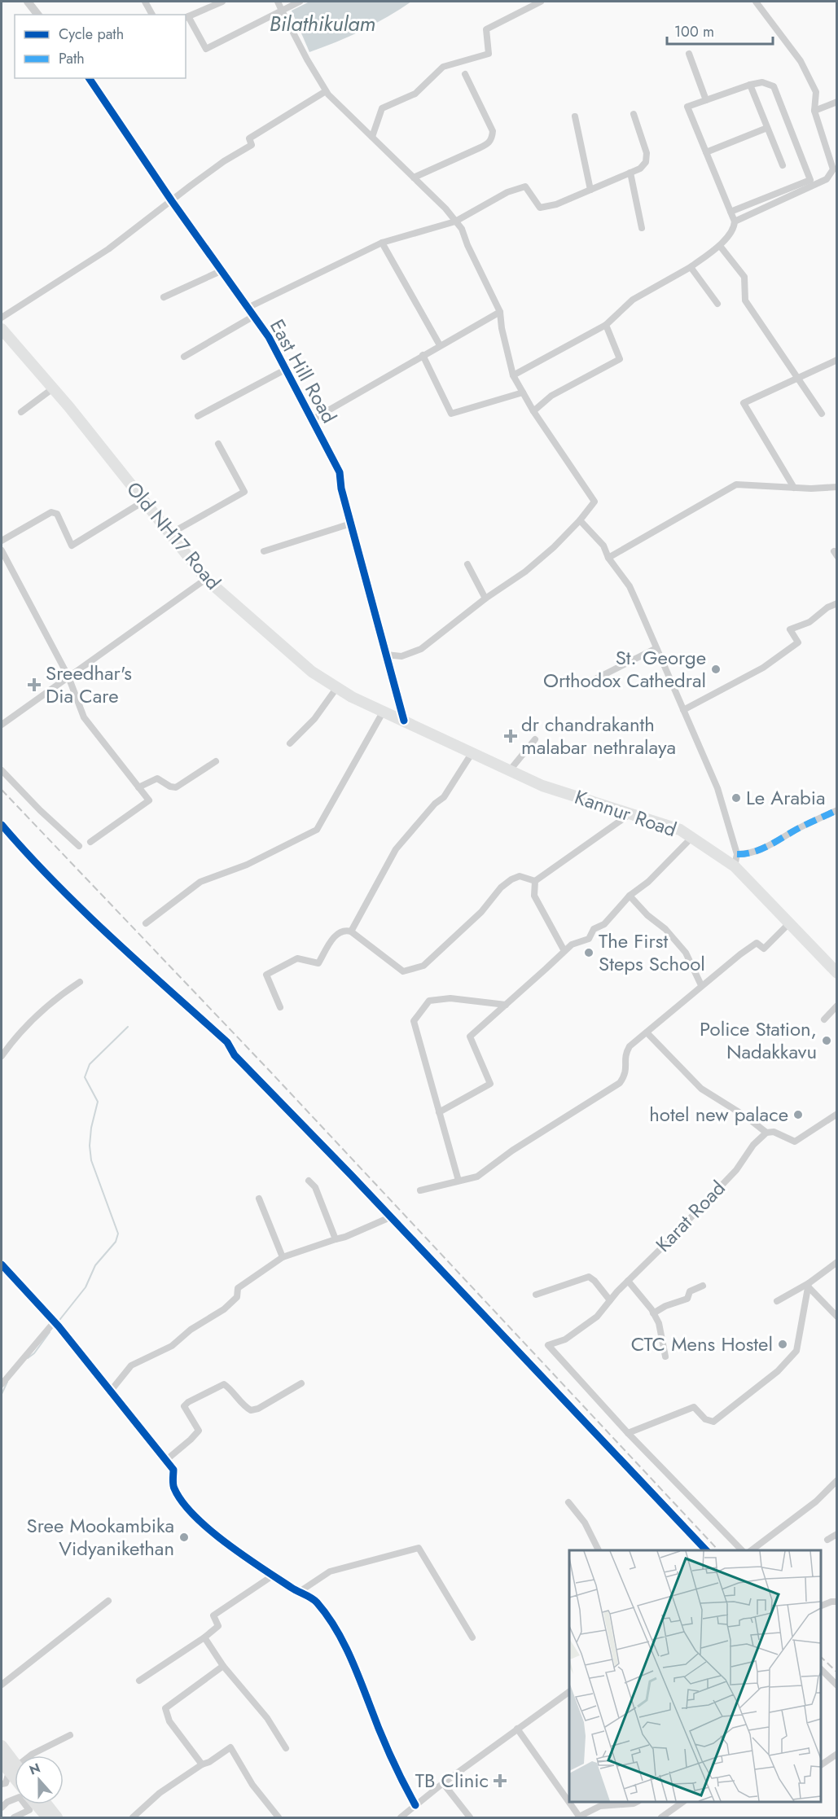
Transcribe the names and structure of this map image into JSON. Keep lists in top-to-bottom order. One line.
{"streets":{"main road":["Old NH17 Road","Kannur Road"],"street":["East Hill Road","Karat Road"]},"crossings":[["East Hill Road","Old NH17 Road"],["East Hill Road","Kannur Road"],["Old NH17 Road","Kannur Road"]],"water":["Bilathikulam"],"places":{"other":["St. George Orthodox Cathedral","Le Arabia","The First Steps School","Police Station, Nadakkavu","hotel new palace","CTC Mens Hostel","Sree Mookambika Vidyanikethan"],"health":["Sreedhar's Dia Care","dr chandrakanth malabar nethralaya","TB Clinic"]},"legend":["Cycle path","Path"],"scale_bar":"100 m","north":"top"}
